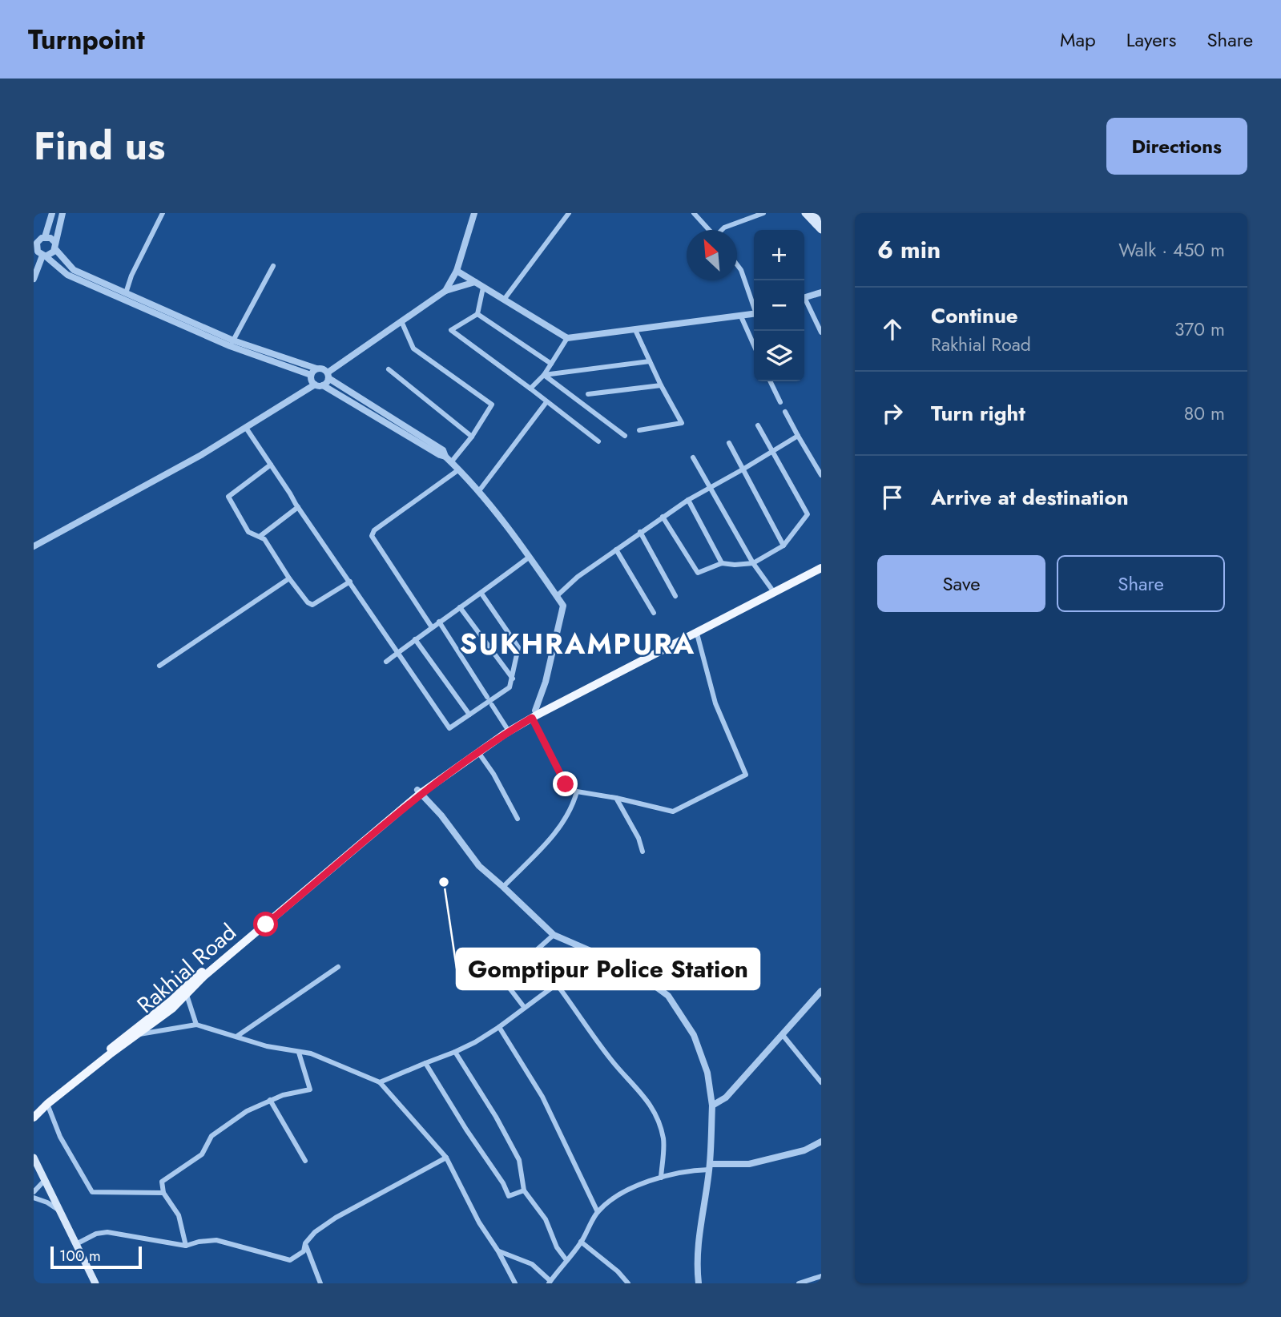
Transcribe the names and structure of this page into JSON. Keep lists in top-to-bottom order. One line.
{"streets":{"main road":["Rakhial Road"]},"districts":["SUKHRAMPURA"],"places":["Gomptipur Police Station"],"scale_bar":"100 m","north":"top left","page":{"header":"Turnpoint","nav":["Map","Layers","Share"],"title":"Find us","buttons":["Directions",["Save","Share"]],"heading":["6 min","Walk · 450 m"],"map_buttons":["+","−"],"list":[["Continue","Rakhial Road","370 m"],["Turn right","80 m"],"Arrive at destination"],"scale":"100 m"}}
